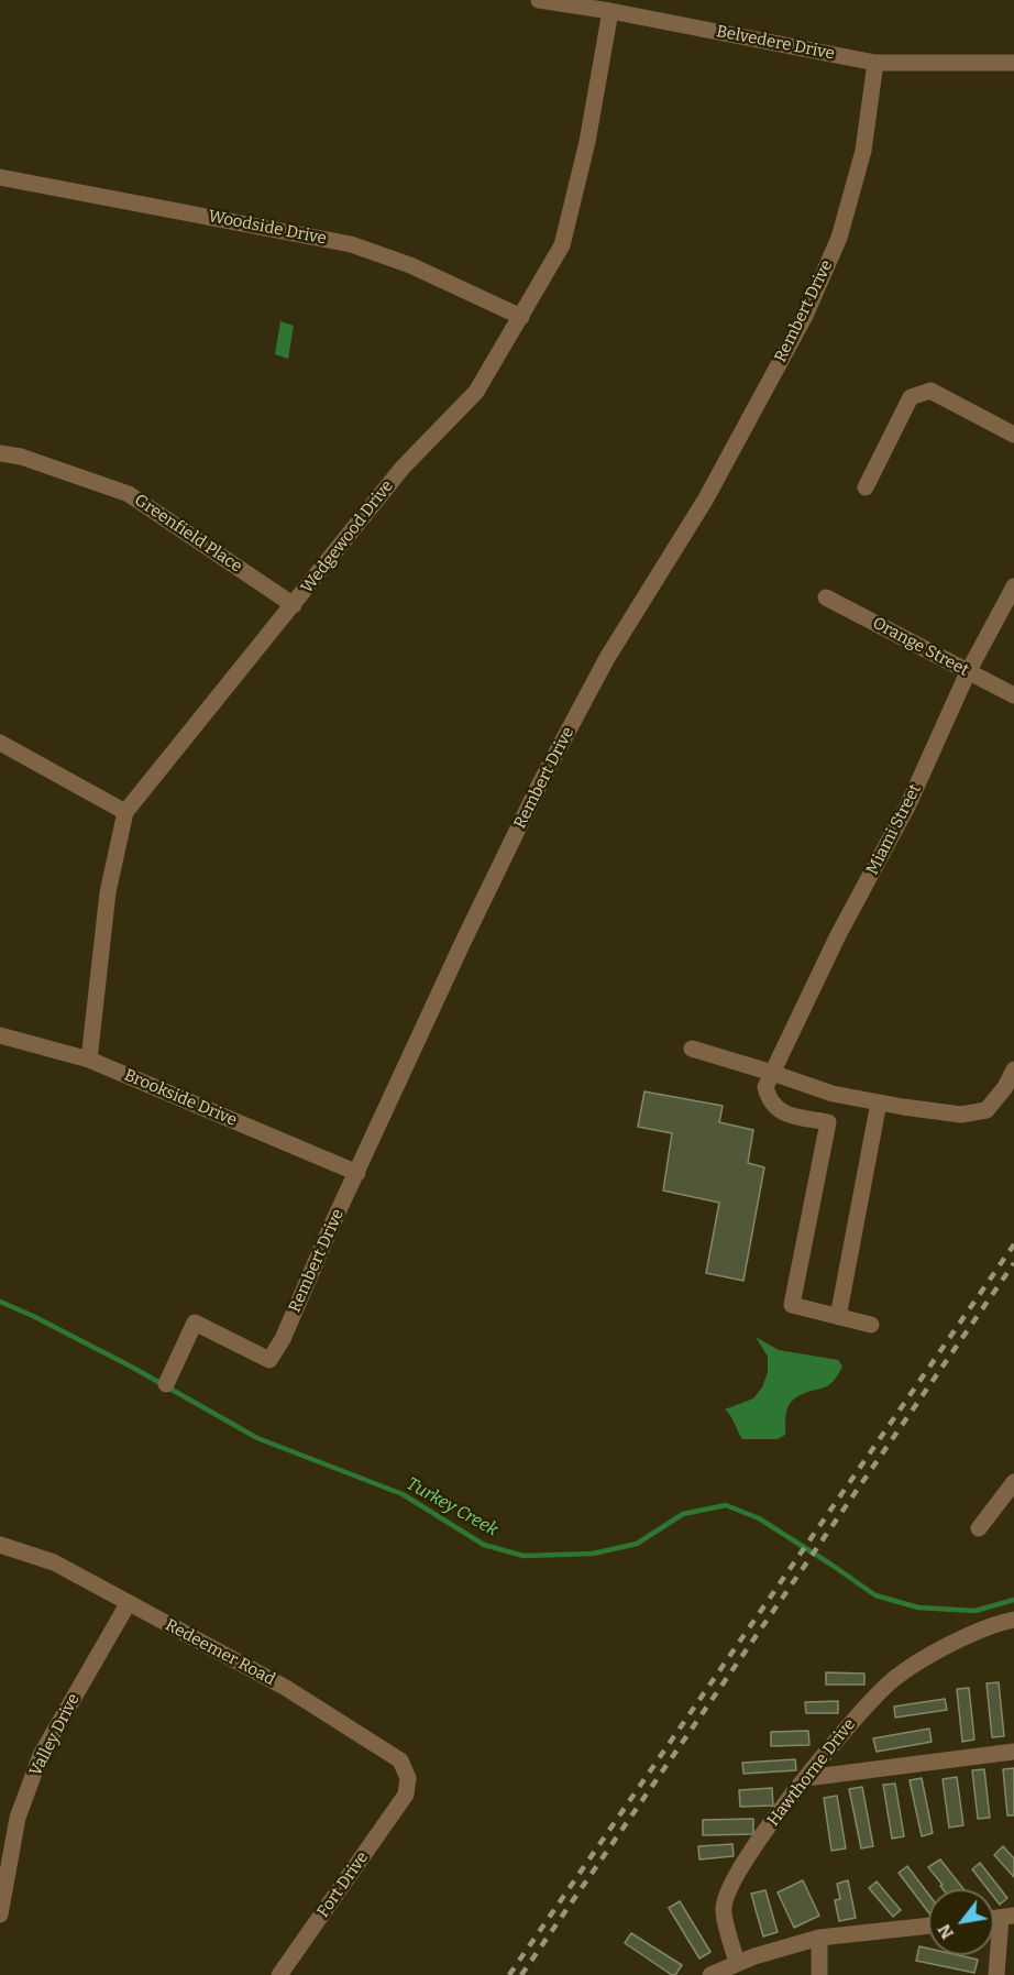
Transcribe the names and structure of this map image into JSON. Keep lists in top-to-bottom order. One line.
{"streets":{"street":["Belvedere Drive","Woodside Drive","Rembert Drive","Greenfield Place","Wedgewood Drive","Orange Street","Miami Street","Brookside Drive","Redeemer Road","Valley Drive","Hawthorne Drive","Fort Drive"]},"crossings":[["Belvedere Drive","Rembert Drive"],["Belvedere Drive","Wedgewood Drive"],["Woodside Drive","Wedgewood Drive"],["Rembert Drive","Brookside Drive"],["Greenfield Place","Wedgewood Drive"],["Wedgewood Drive","Brookside Drive"],["Orange Street","Miami Street"],["Redeemer Road","Valley Drive"],["Redeemer Road","Fort Drive"]],"water":["Turkey Creek"],"north":"bottom left"}
